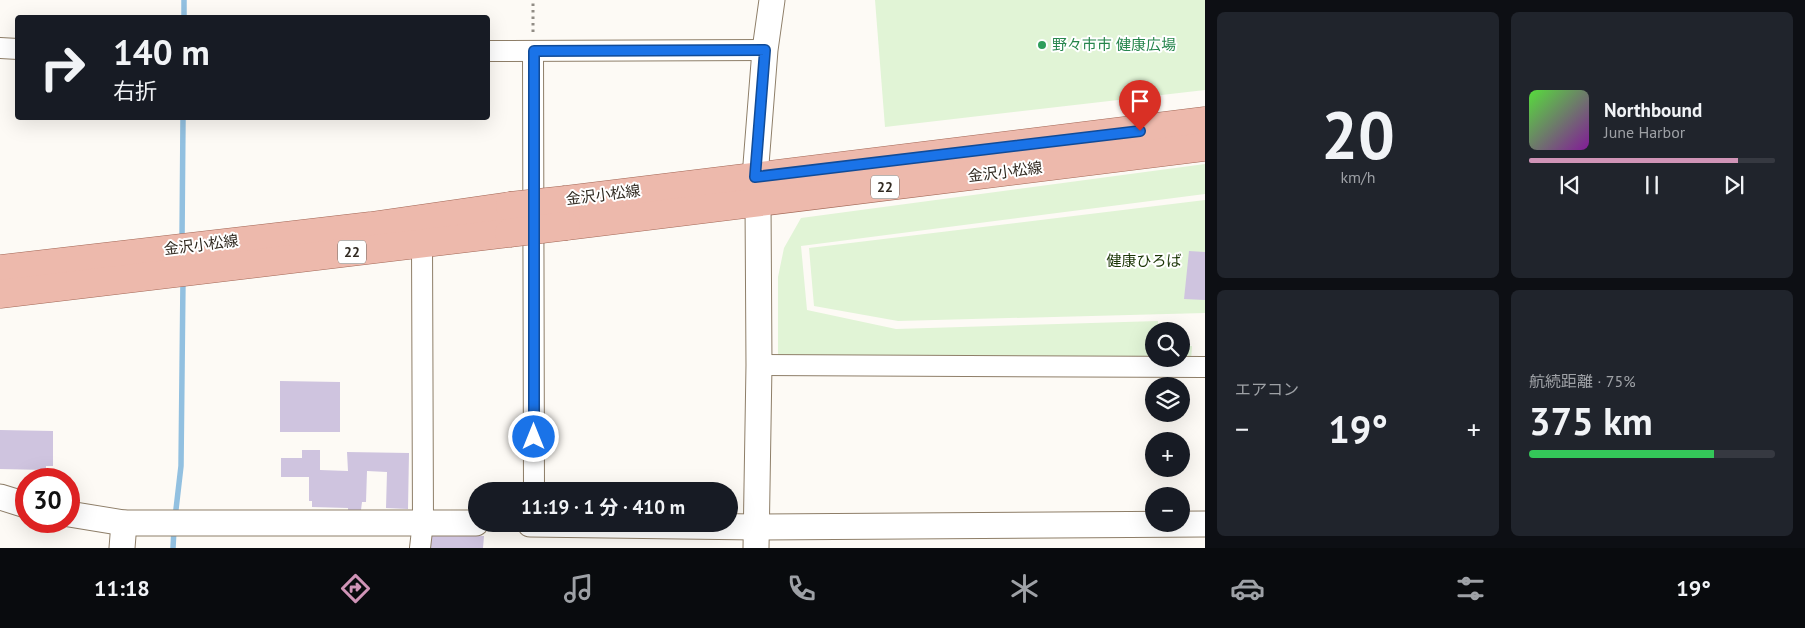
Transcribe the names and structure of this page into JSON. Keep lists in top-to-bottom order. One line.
{"streets":{"main road":["金沢小松線","22"]},"parks":["健康ひろば"],"places":["野々市市 健康広場"],"page":{"tile":[["20","km/h"],"エアコン",["航続距離 · 75%","375 km"]],"turn":["140 m","右折"],"song":["Northbound","June Harbor"],"map_buttons":["+","−"],"heat":["−","19°","+"],"limit":"30","trip":"11:19 · 1 分 · 410 m","tabs":["11:18","19°"]}}
